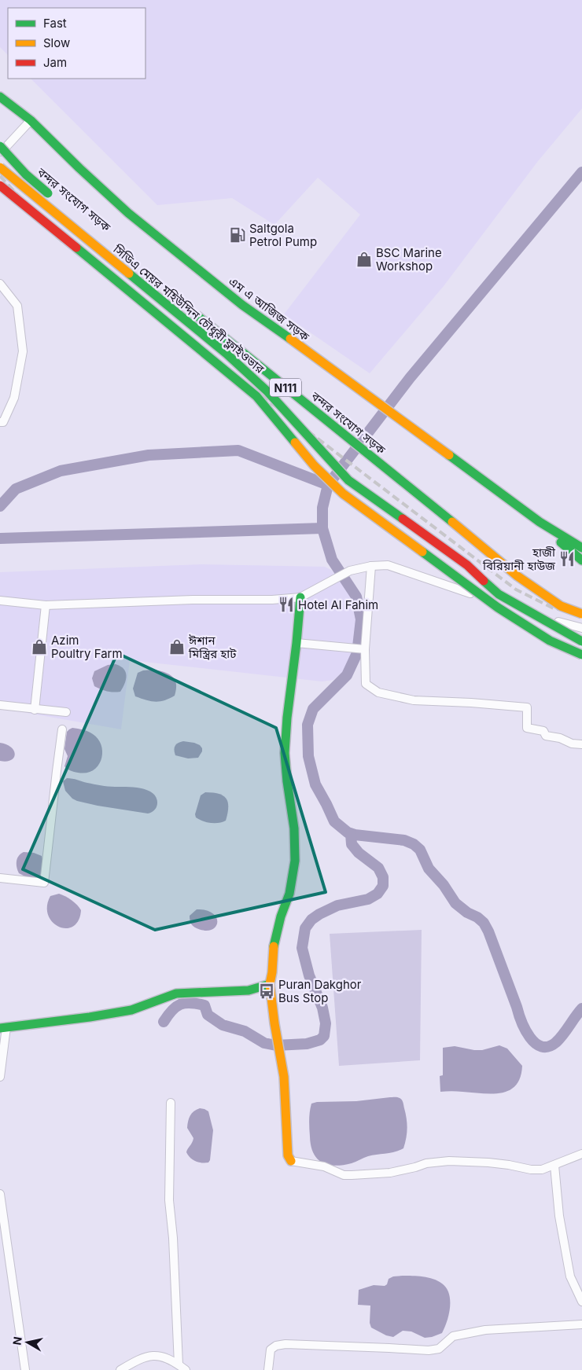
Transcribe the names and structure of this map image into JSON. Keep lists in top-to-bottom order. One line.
{"streets":{"main road":["বন্দর সংযোগ সড়ক","সিডিএ মেয়র মহিউদ্দিন চৌধুরী ফ্লাইওভার","এম এ আজিজ সড়ক","N111"]},"places":{"fuel station":["Saltgola Petrol Pump"],"shop":["BSC Marine Workshop","Azim Poultry Farm","ঈশান মিস্ত্রির হাট"],"restaurant":["হাজী বিরিয়ানী হাউজ","Hotel Al Fahim"],"bus stop":["Puran Dakghor Bus Stop"]},"legend":["Fast","Slow","Jam"],"north":"left"}
